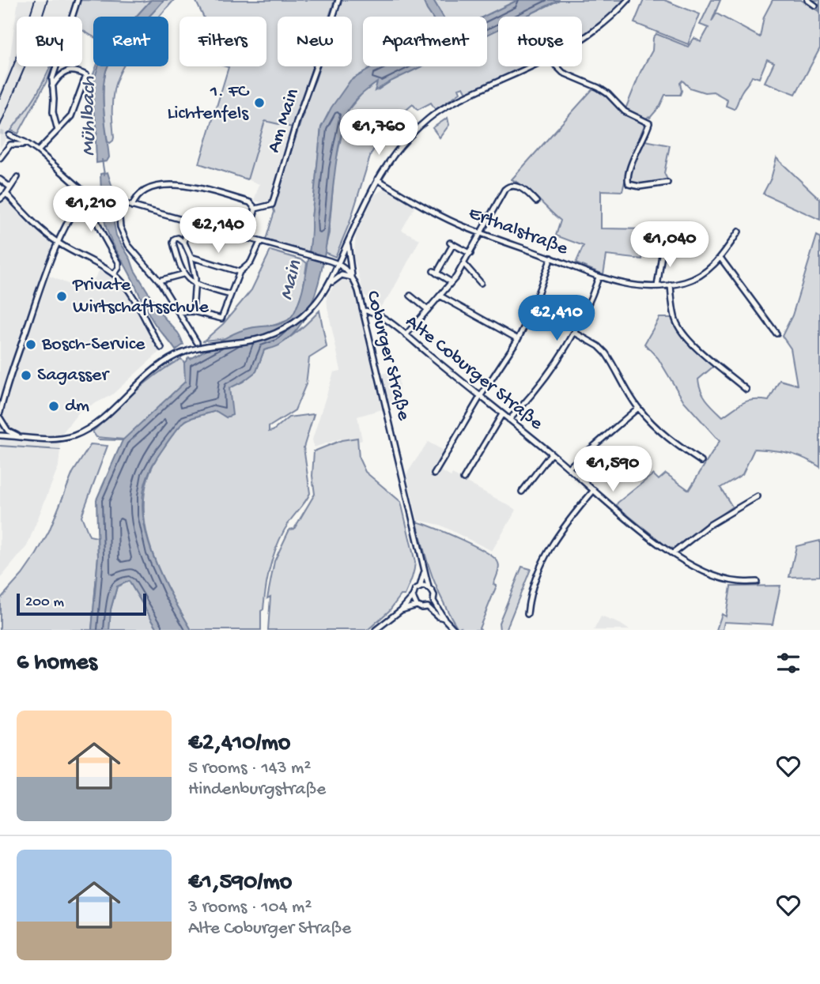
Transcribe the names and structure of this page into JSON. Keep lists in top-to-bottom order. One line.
{"streets":{"street":["Am Main","Erthalstraße","Coburger Straße","Alte Coburger Straße"]},"crossings":[["Coburger Straße","Alte Coburger Straße"]],"water":["Mühlbach","Main"],"places":["1. FC Lichtenfels","Private Wirtschaftsschule","Bosch-Service","Sagasser","dm"],"scale_bar":"200 m","page":{"chip":["Buy","Rent","Filters","New","Apartment","House"],"price":["€1,760","€1,210","€2,140","€1,040","€2,410","€1,590"],"scale":"200 m","heading":"6 homes","list":[{"name":"€2,410/mo","note":"5 rooms · 143 m² · Hindenburgstraße"},{"name":"€1,590/mo","note":"3 rooms · 104 m² · Alte Coburger Straße"}]}}
